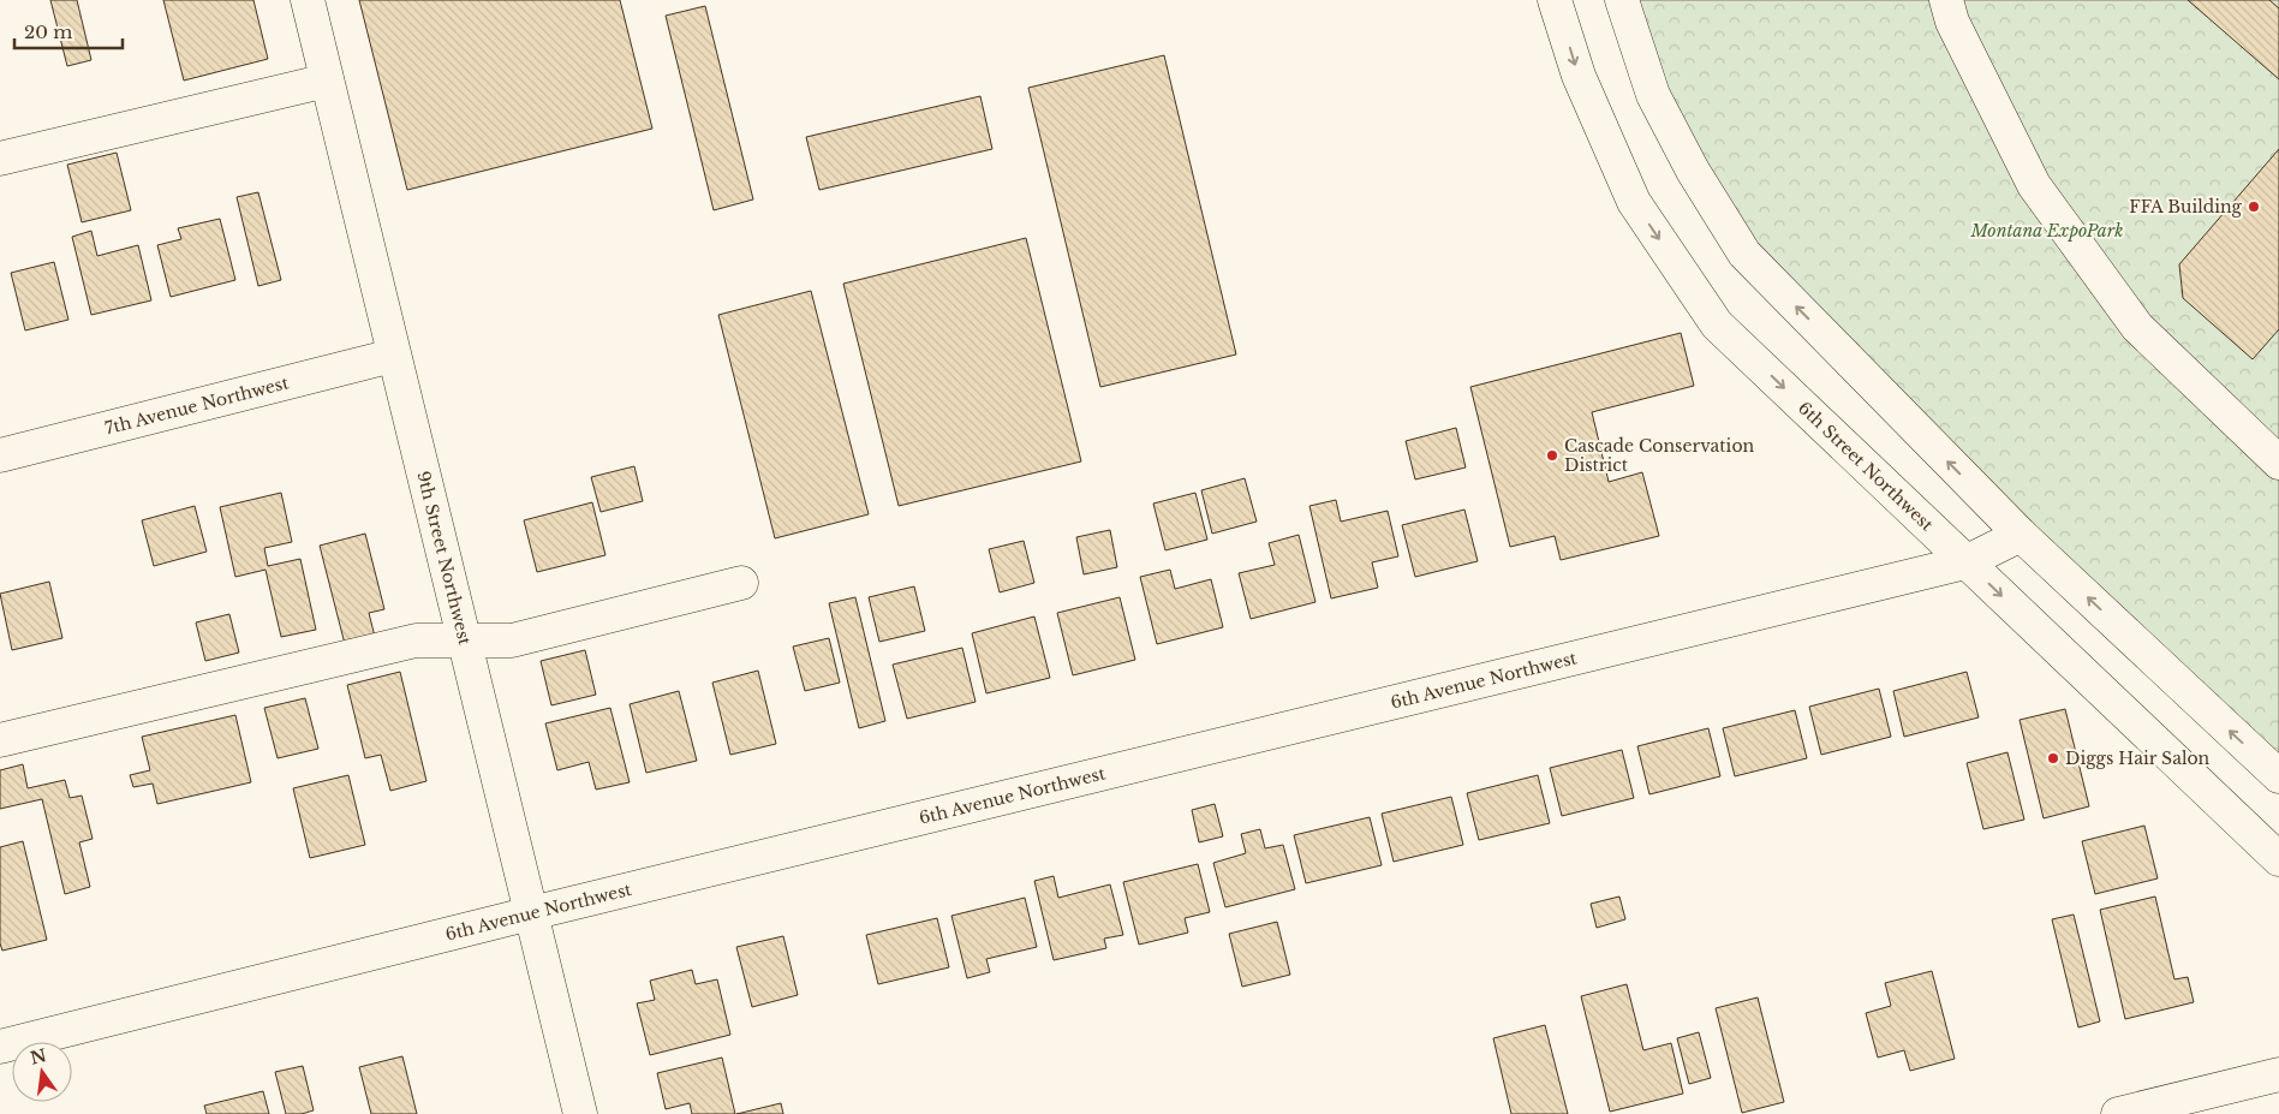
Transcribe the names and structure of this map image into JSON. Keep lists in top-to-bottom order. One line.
{"streets":{"street":["7th Avenue Northwest","6th Street Northwest","9th Street Northwest","6th Avenue Northwest"]},"crossings":[["7th Avenue Northwest","9th Street Northwest"],["6th Street Northwest","6th Avenue Northwest"],["9th Street Northwest","6th Avenue Northwest"]],"parks":["Montana ExpoPark"],"places":["FFA Building","Cascade Conservation District","Diggs Hair Salon"],"scale_bar":"20 m","north":"top"}
